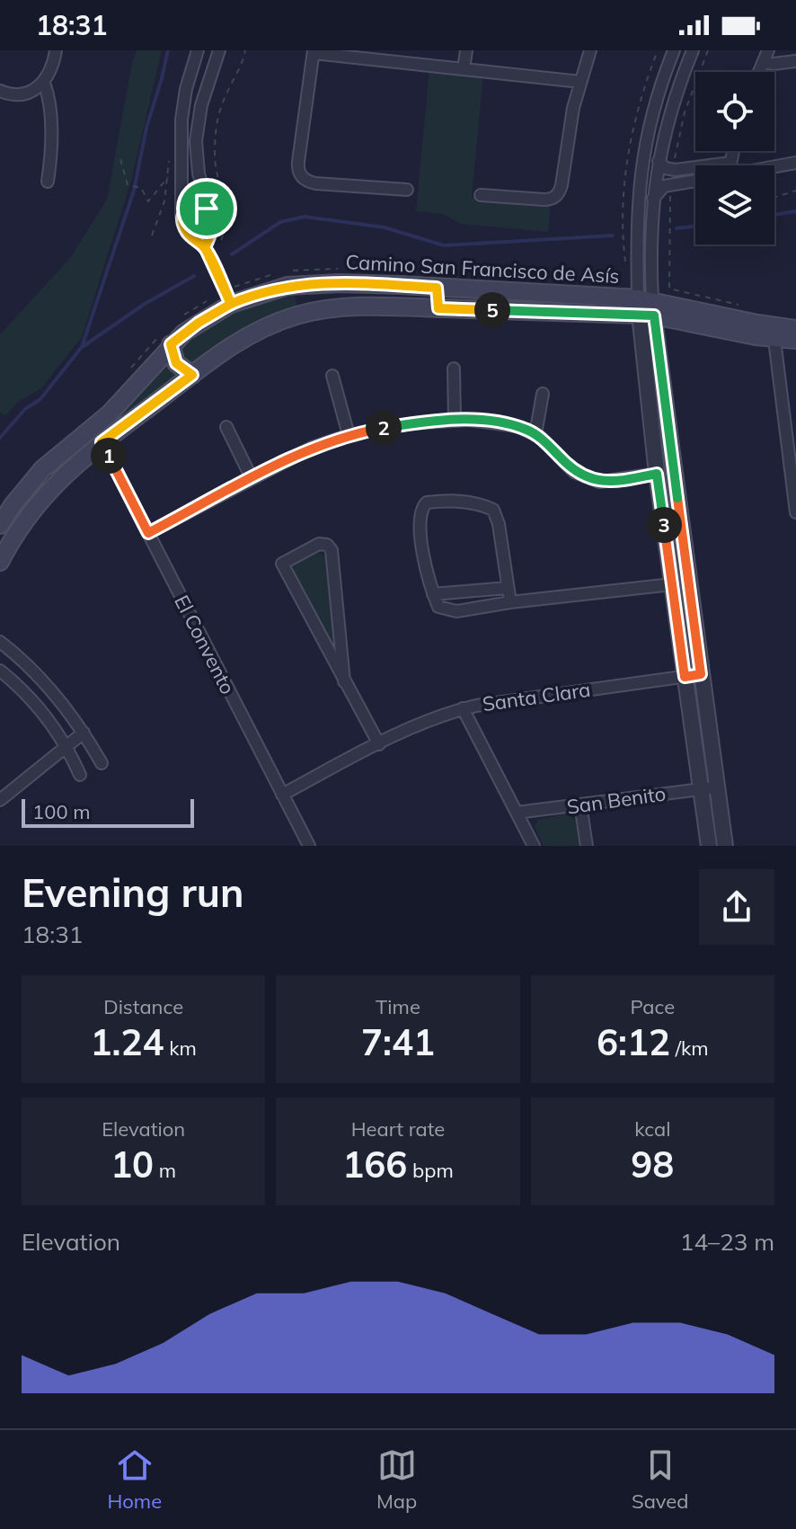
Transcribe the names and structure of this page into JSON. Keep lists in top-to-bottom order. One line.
{"streets":{"main road":["Camino San Francisco de Asís"],"street":["El Convento","Santa Clara","San Benito"]},"crossings":[["Camino San Francisco de Asís","El Convento"],["El Convento","Santa Clara"]],"scale_bar":"100 m","page":{"status":"18:31","pins":["5","2","1","3"],"scale":"100 m","heading":["Evening run","18:31"],"stats":[["Distance","1.24 km"],["Time","7:41"],["Pace","6:12 /km"],["Elevation","10 m"],["Heart rate","166 bpm"],["kcal","98"]],"chart":["Elevation","14–23 m"],"tabs":["Home","Map","Saved"]}}
